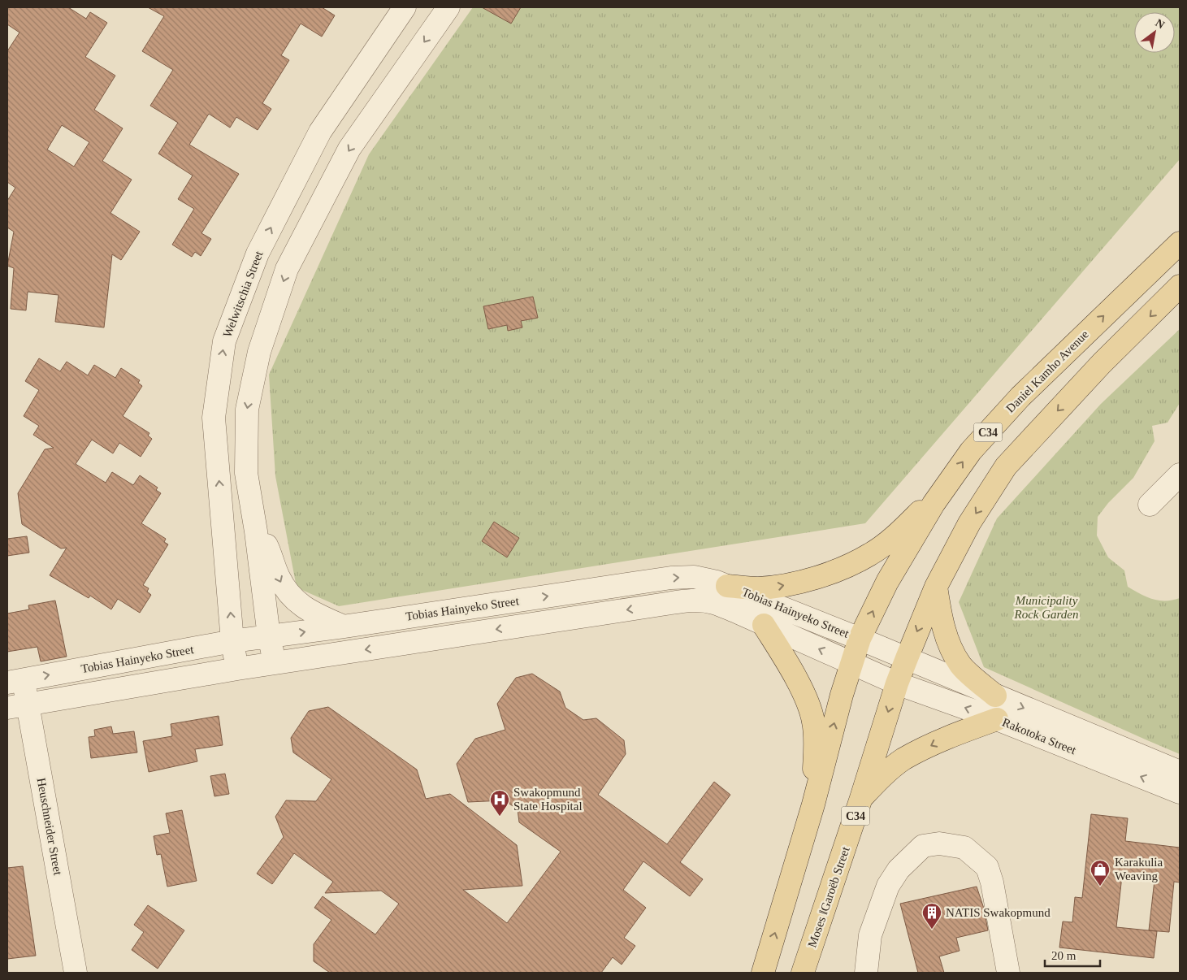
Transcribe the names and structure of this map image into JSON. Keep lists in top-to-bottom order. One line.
{"streets":{"main road":["Daniel Kamho Avenue","C34","Moses ǁGaroëb Street"],"street":["Welwitschia Street","Tobias Hainyeko Street","Rakotoka Street","Heuschneider Street"]},"crossings":[["Welwitschia Street","Tobias Hainyeko Street"],["Daniel Kamho Avenue","C34"],["Daniel Kamho Avenue","Tobias Hainyeko Street"],["C34","Tobias Hainyeko Street"],["C34","Rakotoka Street"],["C34","Moses ǁGaroëb Street"],["Tobias Hainyeko Street","Rakotoka Street"],["Tobias Hainyeko Street","Heuschneider Street"],["Tobias Hainyeko Street","Moses ǁGaroëb Street"],["Rakotoka Street","Moses ǁGaroëb Street"]],"parks":["Municipality Rock Garden"],"places":{"hospital":["Swakopmund State Hospital"],"shop":["Karakulia Weaving"],"building":["NATIS Swakopmund"]},"scale_bar":"20 m","north":"top right"}
